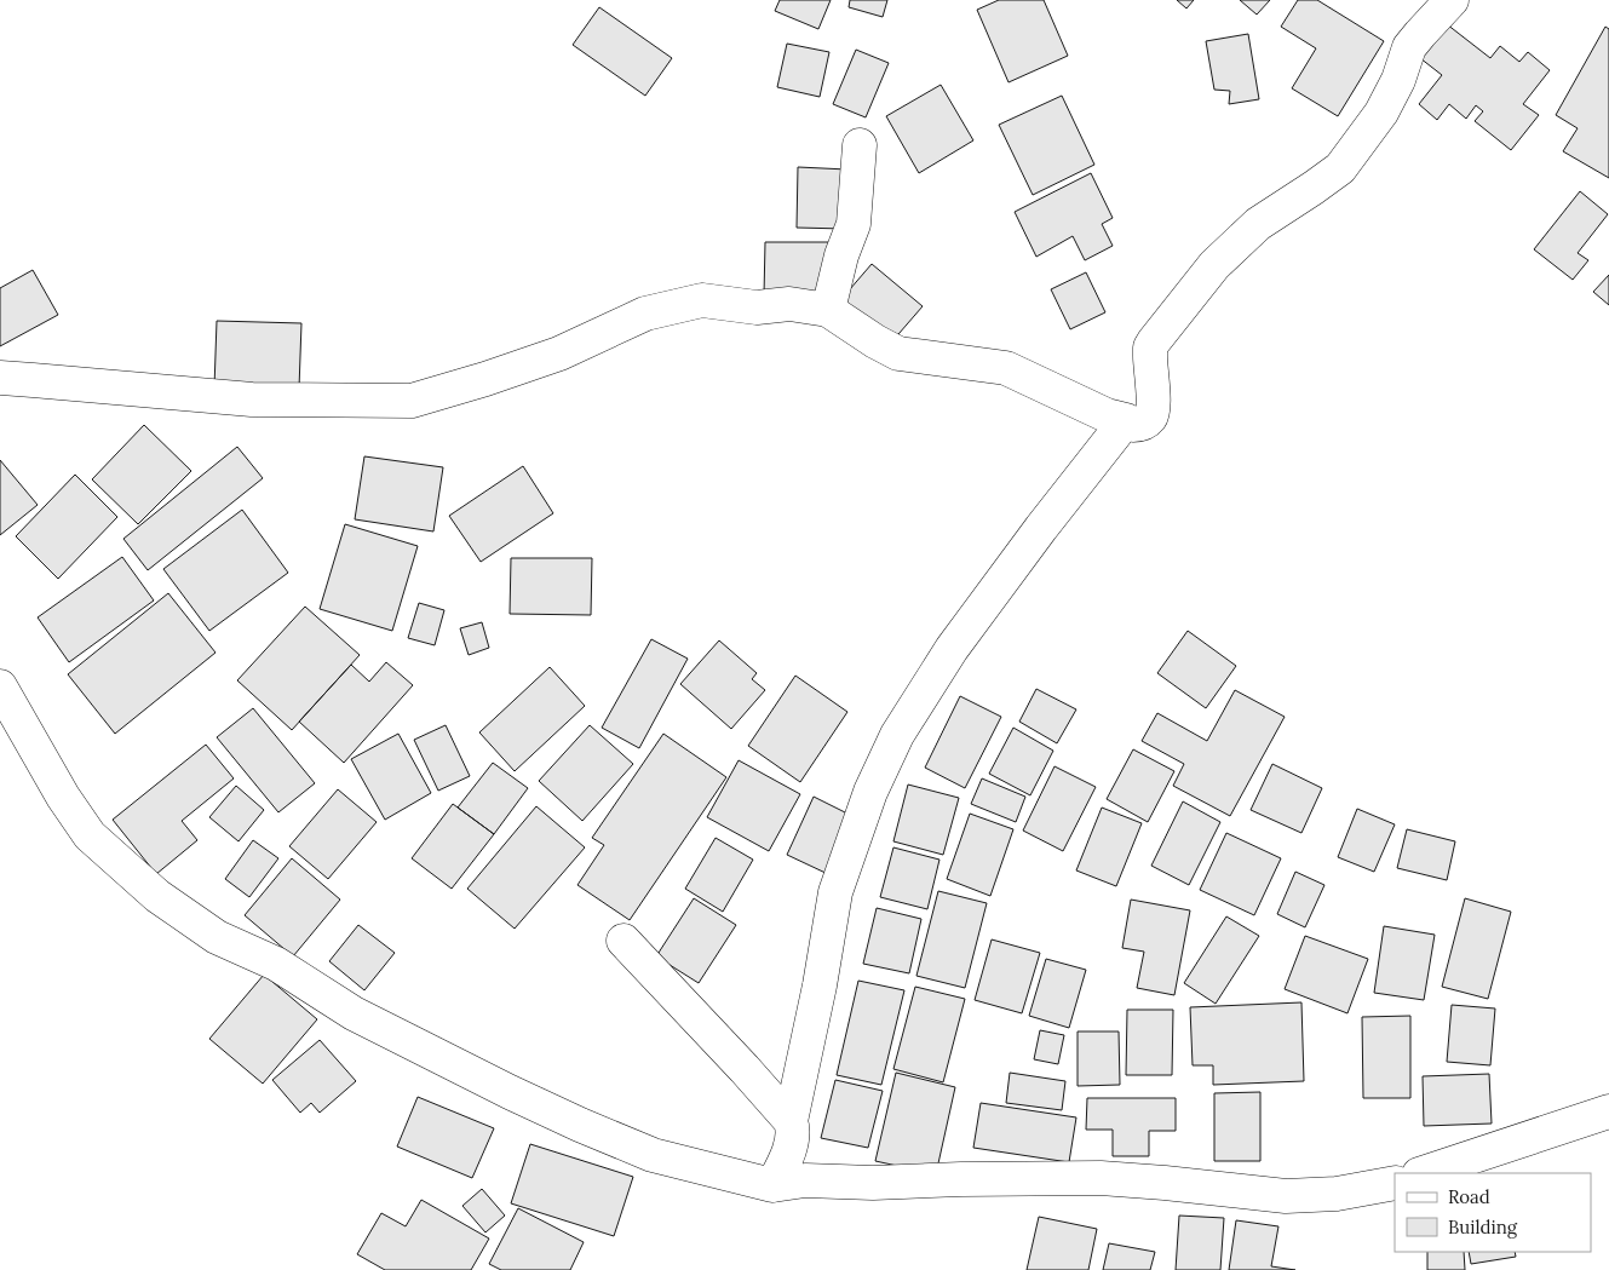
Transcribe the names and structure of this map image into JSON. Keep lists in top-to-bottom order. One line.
{"legend":["Road","Building"]}
